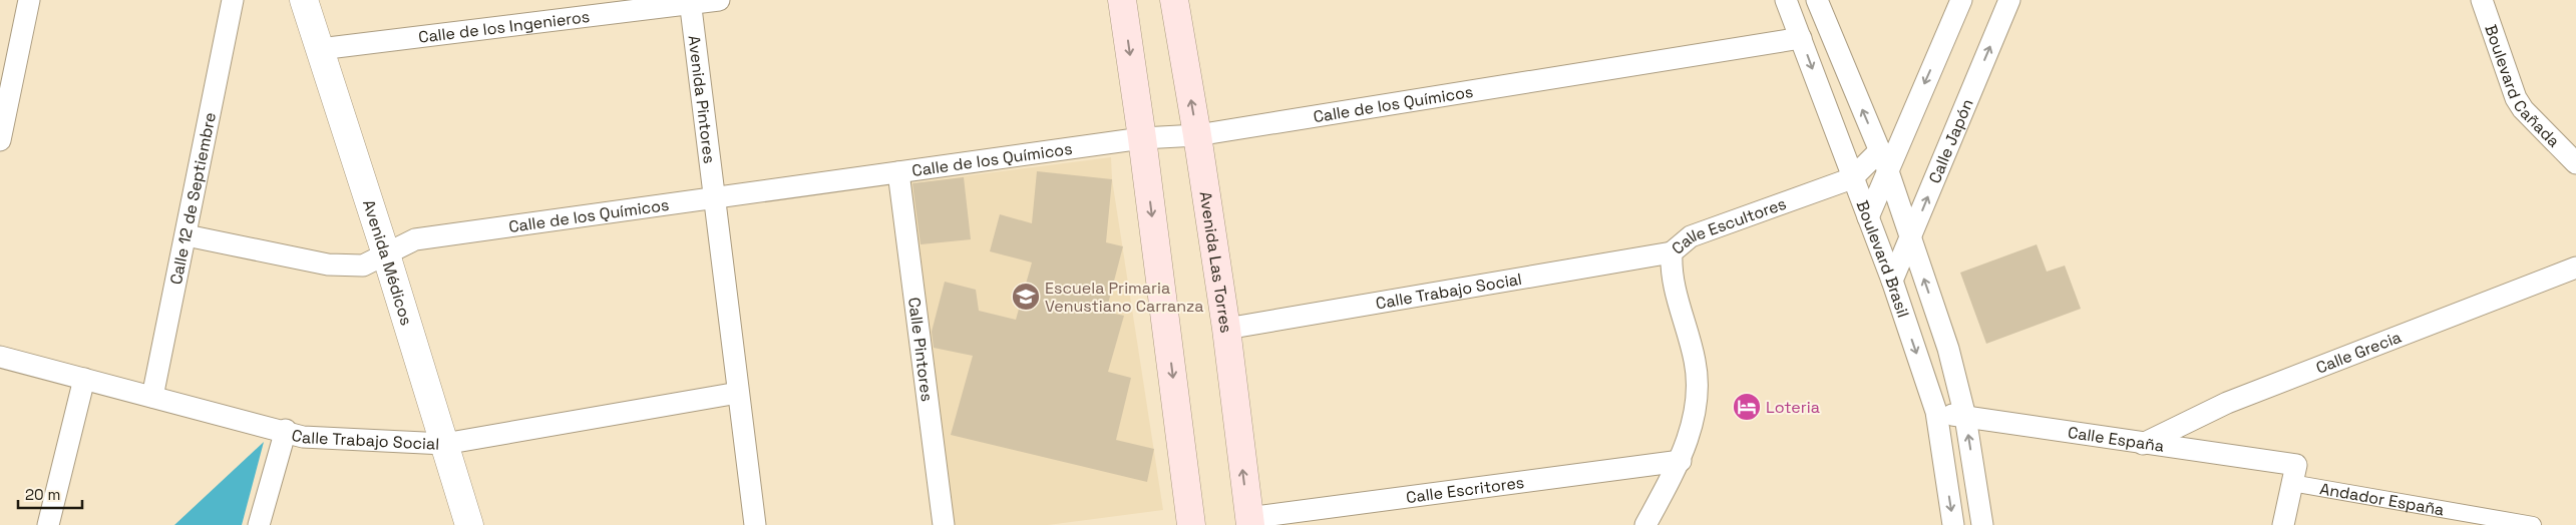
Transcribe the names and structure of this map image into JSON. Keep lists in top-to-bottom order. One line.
{"streets":{"main road":["Avenida Las Torres"],"street":["Calle de los Ingenieros","Boulevard Cañada","Avenida Pintores","Calle de los Químicos","Calle Japón","Calle 12 de Septiembre","Calle Escultores","Boulevard Brasil","Avenida Médicos","Calle Trabajo Social","Calle Pintores","Calle Grecia","Calle España","Calle Escritores","Andador España"]},"crossings":[["Calle de los Ingenieros","Avenida Pintores"],["Calle de los Ingenieros","Avenida Médicos"],["Avenida Pintores","Calle de los Químicos"],["Calle de los Químicos","Calle 12 de Septiembre"],["Calle de los Químicos","Boulevard Brasil"],["Calle de los Químicos","Avenida Las Torres"],["Calle de los Químicos","Avenida Médicos"],["Calle de los Químicos","Calle Pintores"],["Calle Japón","Boulevard Brasil"],["Calle 12 de Septiembre","Calle Trabajo Social"],["Calle Escultores","Boulevard Brasil"],["Calle Escultores","Calle Trabajo Social"],["Calle Escultores","Calle Escritores"],["Boulevard Brasil","Calle España"],["Avenida Las Torres","Calle Trabajo Social"],["Avenida Las Torres","Calle Escritores"],["Avenida Médicos","Calle Trabajo Social"],["Calle Grecia","Calle España"],["Calle España","Andador España"]],"places":{"school or university":["Escuela Primaria Venustiano Carranza"],"hotel":["Loteria"]},"scale_bar":"20 m"}
